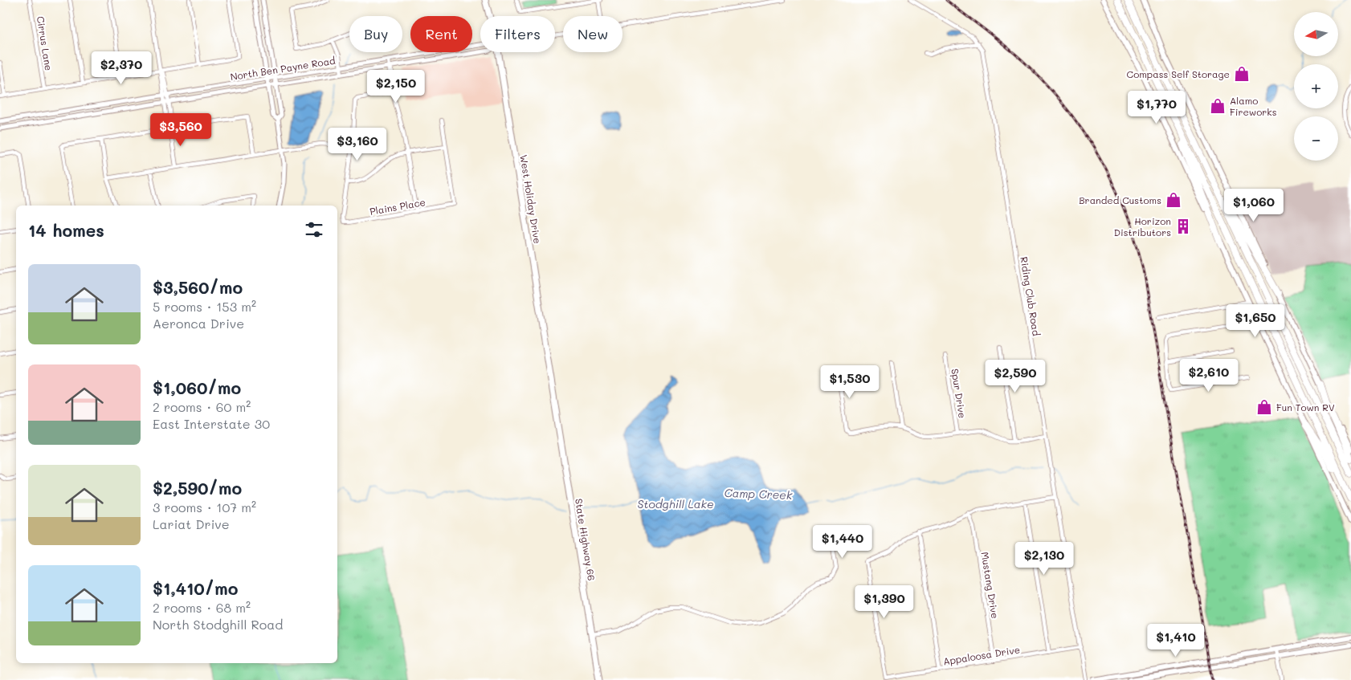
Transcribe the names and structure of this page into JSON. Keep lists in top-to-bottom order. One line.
{"streets":{"main road":["West Holiday Drive","State Highway 66"],"street":["Cirrus Lane","North Ben Payne Road","Plains Place","Riding Club Road","Spur Drive","Mustang Drive","Appaloosa Drive"]},"crossings":[["West Holiday Drive","State Highway 66"],["Riding Club Road","Appaloosa Drive"],["Mustang Drive","Appaloosa Drive"]],"water":["Camp Creek","Stodghill Lake"],"places":{"shop":["Compass Self Storage","Alamo Fireworks","Branded Customs","Fun Town RV"],"building":["Horizon Distributors"]},"north":"left","page":{"map_buttons":["+","−"],"chip":["Buy","Rent","Filters","New"],"price":["$2,370","$2,150","$1,770","$3,560","$3,160","$1,060","$1,650","$2,610","$2,590","$1,530","$1,440","$2,130","$1,390","$1,410"],"heading":"14 homes","list":[{"name":"$3,560/mo","note":"5 rooms · 153 m² · Aeronca Drive"},{"name":"$1,060/mo","note":"2 rooms · 60 m² · East Interstate 30"},{"name":"$2,590/mo","note":"3 rooms · 107 m² · Lariat Drive"},{"name":"$1,410/mo","note":"2 rooms · 68 m² · North Stodghill Road"}]}}
